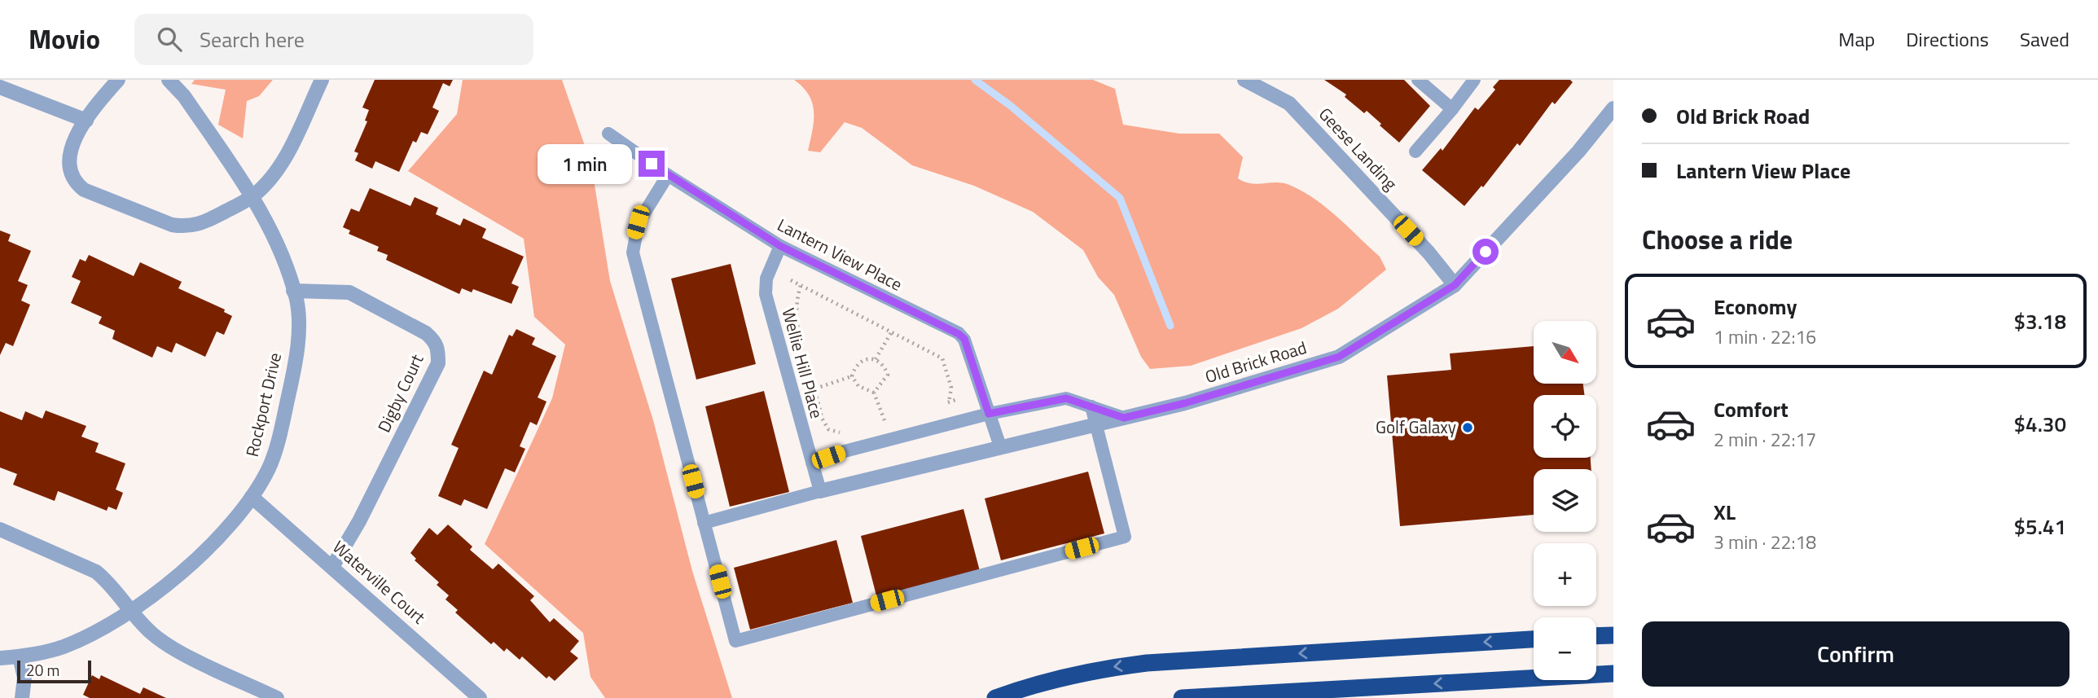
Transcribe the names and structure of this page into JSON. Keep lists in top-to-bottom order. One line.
{"streets":{"street":["Geese Landing","Old Brick Road","Digby Court","Rockport Drive","Waterville Court"],"lane":["Lantern View Place","Wellie Hill Place"]},"crossings":[["Geese Landing","Old Brick Road"],["Lantern View Place","Old Brick Road"],["Lantern View Place","Wellie Hill Place"],["Old Brick Road","Wellie Hill Place"],["Digby Court","Rockport Drive"],["Digby Court","Waterville Court"],["Rockport Drive","Waterville Court"]],"places":["Golf Galaxy"],"scale_bar":"20 m","north":"bottom right","page":{"header":"Movio","search":"Search here","nav":["Map","Directions","Saved"],"banner":["Old Brick Road","Lantern View Place"],"bubble":"1 min","heading":"Choose a ride","list":[{"name":"Economy","note":"1 min · 22:16","value":"$3.18"},{"name":"Comfort","note":"2 min · 22:17","value":"$4.30"},{"name":"XL","note":"3 min · 22:18","value":"$5.41"}],"map_buttons":["+","−"],"buttons":"Confirm","scale":"20 m"}}
